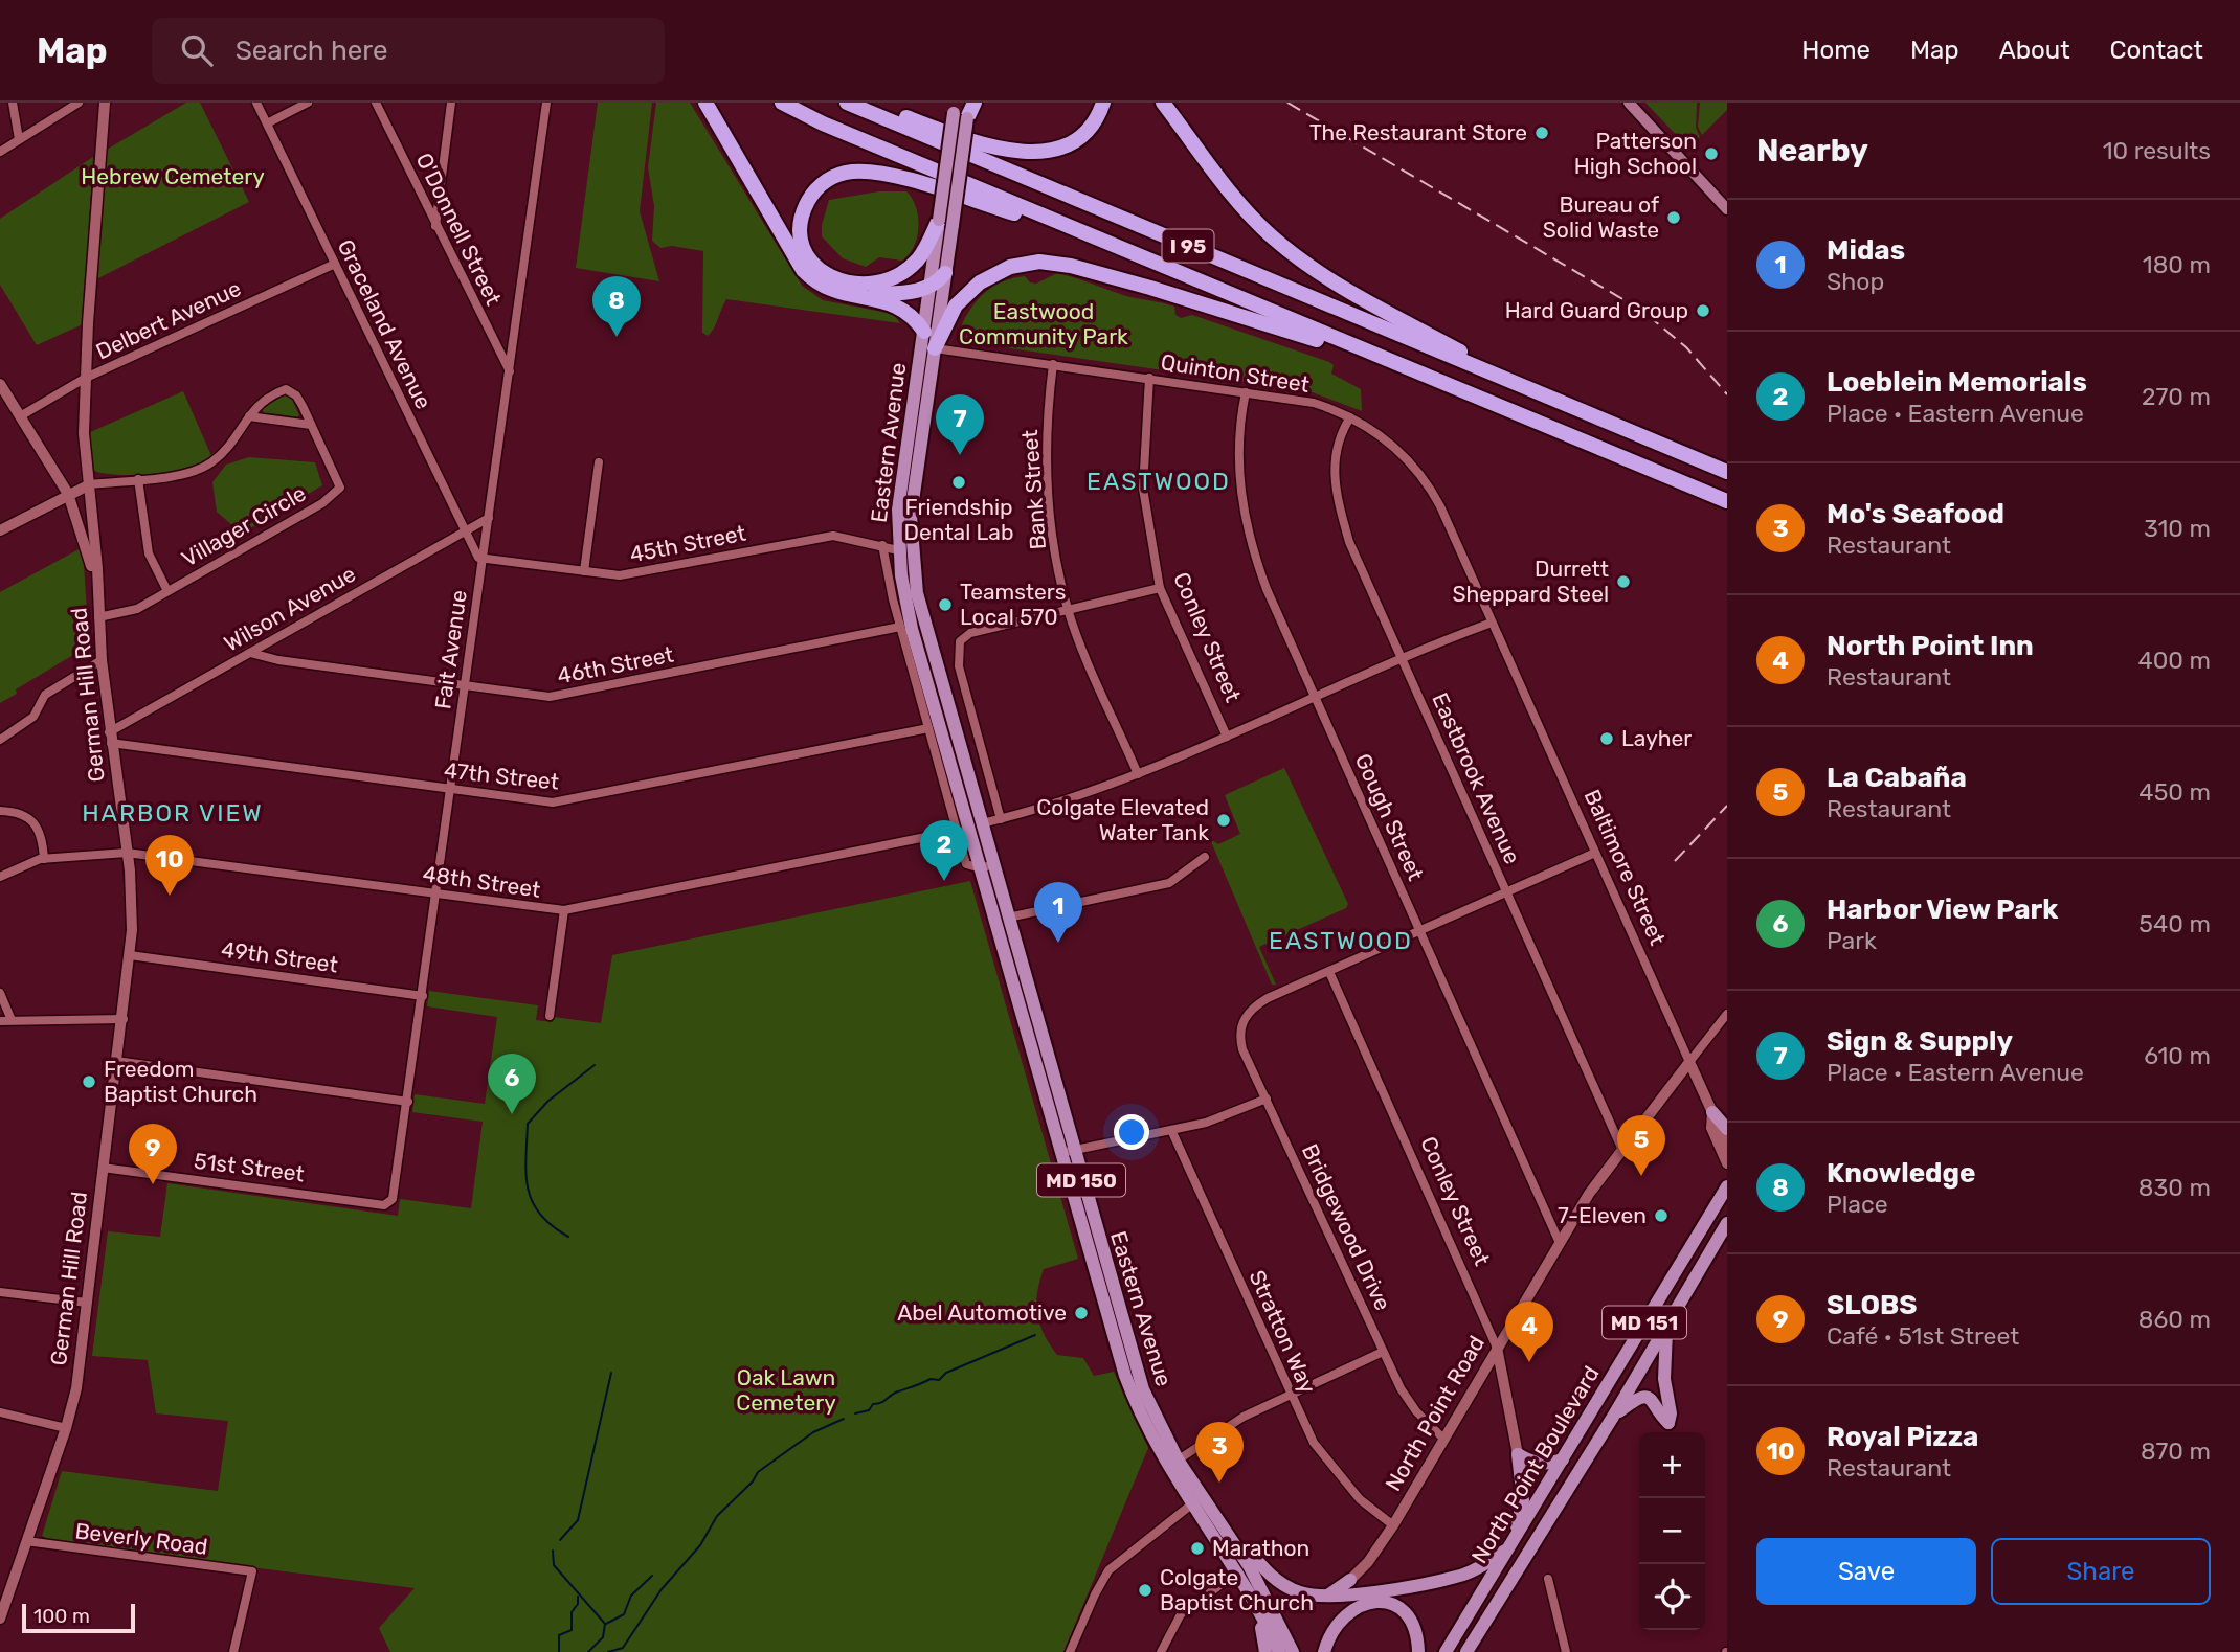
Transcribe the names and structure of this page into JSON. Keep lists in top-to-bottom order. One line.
{"streets":{"highway":["I 95"],"main road":["Eastern Avenue","MD 150","MD 151","North Point Boulevard"],"street":["O'Donnell Street","Delbert Avenue","Graceland Avenue","Quinton Street","Bank Street","Villager Circle","45th Street","Wilson Avenue","Conley Street","Fait Avenue","46th Street","German Hill Road","47th Street","Eastbrook Avenue","Gough Street","Baltimore Street","48th Street","49th Street","51st Street","Bridgewood Drive","Stratton Way","North Point Road","Beverly Road"]},"crossings":[["O'Donnell Street","Fait Avenue"],["Delbert Avenue","Graceland Avenue"],["Delbert Avenue","German Hill Road"],["Graceland Avenue","45th Street"],["Graceland Avenue","Wilson Avenue"],["Graceland Avenue","Fait Avenue"],["Quinton Street","Eastern Avenue"],["Quinton Street","Bank Street"],["Quinton Street","Conley Street"],["Quinton Street","Eastbrook Avenue"],["Quinton Street","Gough Street"],["Quinton Street","Baltimore Street"],["Quinton Street","48th Street"],["Eastern Avenue","45th Street"],["Eastern Avenue","46th Street"],["Eastern Avenue","47th Street"],["Eastern Avenue","48th Street"],["Bank Street","48th Street"],["Villager Circle","German Hill Road"],["45th Street","Fait Avenue"],["Wilson Avenue","Fait Avenue"],["Wilson Avenue","46th Street"],["Wilson Avenue","German Hill Road"],["Wilson Avenue","47th Street"],["Conley Street","48th Street"],["Conley Street","Bridgewood Drive"],["Conley Street","North Point Road"],["Fait Avenue","46th Street"],["Fait Avenue","47th Street"],["Fait Avenue","48th Street"],["Fait Avenue","49th Street"],["Fait Avenue","51st Street"],["German Hill Road","47th Street"],["German Hill Road","48th Street"],["German Hill Road","49th Street"],["German Hill Road","51st Street"],["German Hill Road","Beverly Road"],["Eastbrook Avenue","48th Street"],["Eastbrook Avenue","North Point Road"],["Gough Street","48th Street"],["Gough Street","North Point Road"],["Baltimore Street","48th Street"],["Baltimore Street","North Point Road"],["Bridgewood Drive","North Point Road"],["Stratton Way","North Point Road"]],"districts":["EASTWOOD","HARBOR VIEW","EASTWOOD"],"parks":["Hebrew Cemetery","Eastwood Community Park","Oak Lawn Cemetery"],"places":["The Restaurant Store","Patterson High School","Bureau of Solid Waste","Hard Guard Group","Friendship Dental Lab","Durrett Sheppard Steel","Teamsters Local 570","Layher","Colgate Elevated Water Tank","Freedom Baptist Church","7-Eleven","Abel Automotive","Marathon","Colgate Baptist Church"],"scale_bar":"100 m","page":{"header":"Map","search":"Search here","nav":["Home","Map","About","Contact"],"heading":["Nearby","10 results"],"list":[{"mark":"1","name":"Midas","note":"Shop","value":"180 m"},{"mark":"2","name":"Loeblein Memorials","note":"Place · Eastern Avenue","value":"270 m"},{"mark":"3","name":"Mo's Seafood","note":"Restaurant","value":"310 m"},{"mark":"4","name":"North Point Inn","note":"Restaurant","value":"400 m"},{"mark":"5","name":"La Cabaña","note":"Restaurant","value":"450 m"},{"mark":"6","name":"Harbor View Park","note":"Park","value":"540 m"},{"mark":"7","name":"Sign & Supply","note":"Place · Eastern Avenue","value":"610 m"},{"mark":"8","name":"Knowledge","note":"Place","value":"830 m"},{"mark":"9","name":"SLOBS","note":"Café · 51st Street","value":"860 m"},{"mark":"10","name":"Royal Pizza","note":"Restaurant","value":"870 m"}],"pins":["8","7","2","10","1","6","5","9","4","3"],"map_buttons":["+","−"],"buttons":["Save","Share"],"scale":"100 m"}}
